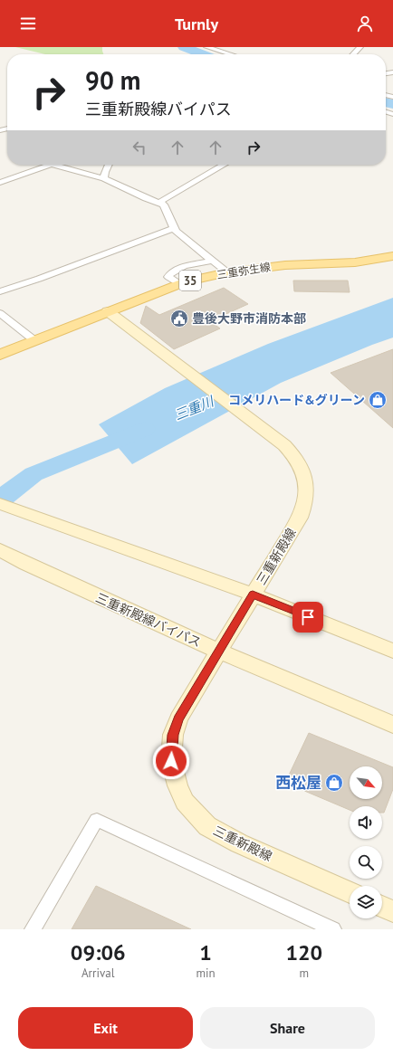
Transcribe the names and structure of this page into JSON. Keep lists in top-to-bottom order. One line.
{"streets":{"main road":["三重弥生線","35","三重新殿線","三重新殿線バイパス"]},"crossings":[["三重弥生線","三重新殿線"],["三重新殿線","三重新殿線バイパス"]],"water":["三重川"],"places":{"public building":["豊後大野市消防本部"],"shop":["コメリハード&グリーン","西松屋"]},"north":"bottom right","page":{"header":"Turnly","turn":["90 m","三重新殿線バイパス"],"eta":["09:06","Arrival","1","min","120","m"],"buttons":["Exit","Share"]}}
